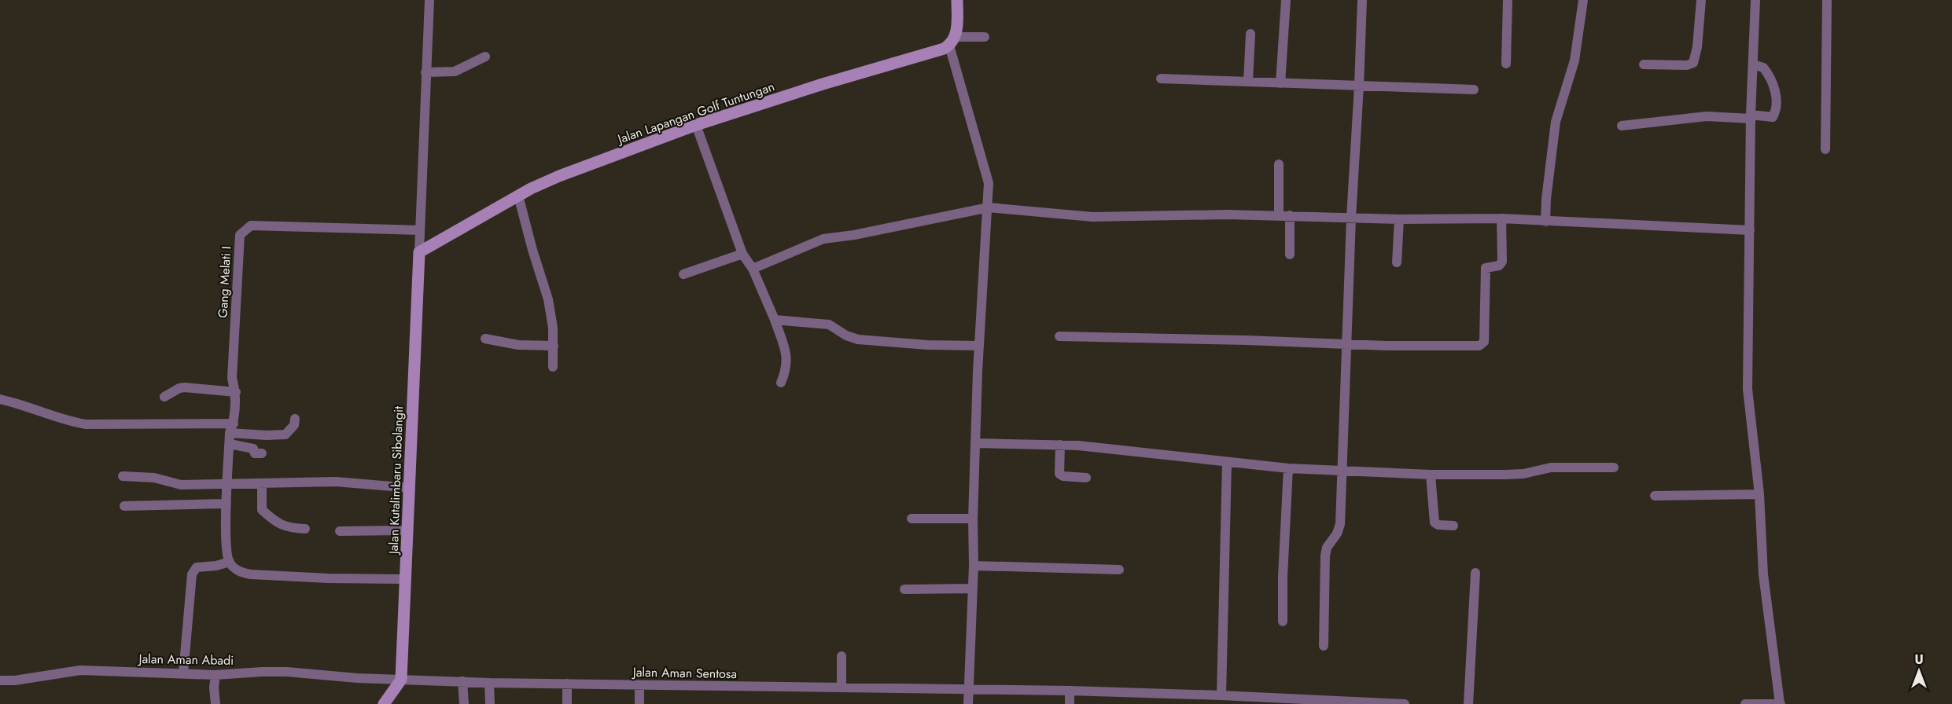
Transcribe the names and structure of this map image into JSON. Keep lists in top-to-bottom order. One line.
{"streets":{"street":["Jalan Lapangan Golf Tuntungan","Gang Melati I","Jalan Kutalimbaru Sibolangit","Jalan Aman Abadi","Jalan Aman Sentosa"]},"crossings":[["Jalan Lapangan Golf Tuntungan","Jalan Kutalimbaru Sibolangit"],["Jalan Kutalimbaru Sibolangit","Jalan Aman Abadi"],["Jalan Kutalimbaru Sibolangit","Jalan Aman Sentosa"],["Jalan Aman Abadi","Jalan Aman Sentosa"]],"north":"top"}
